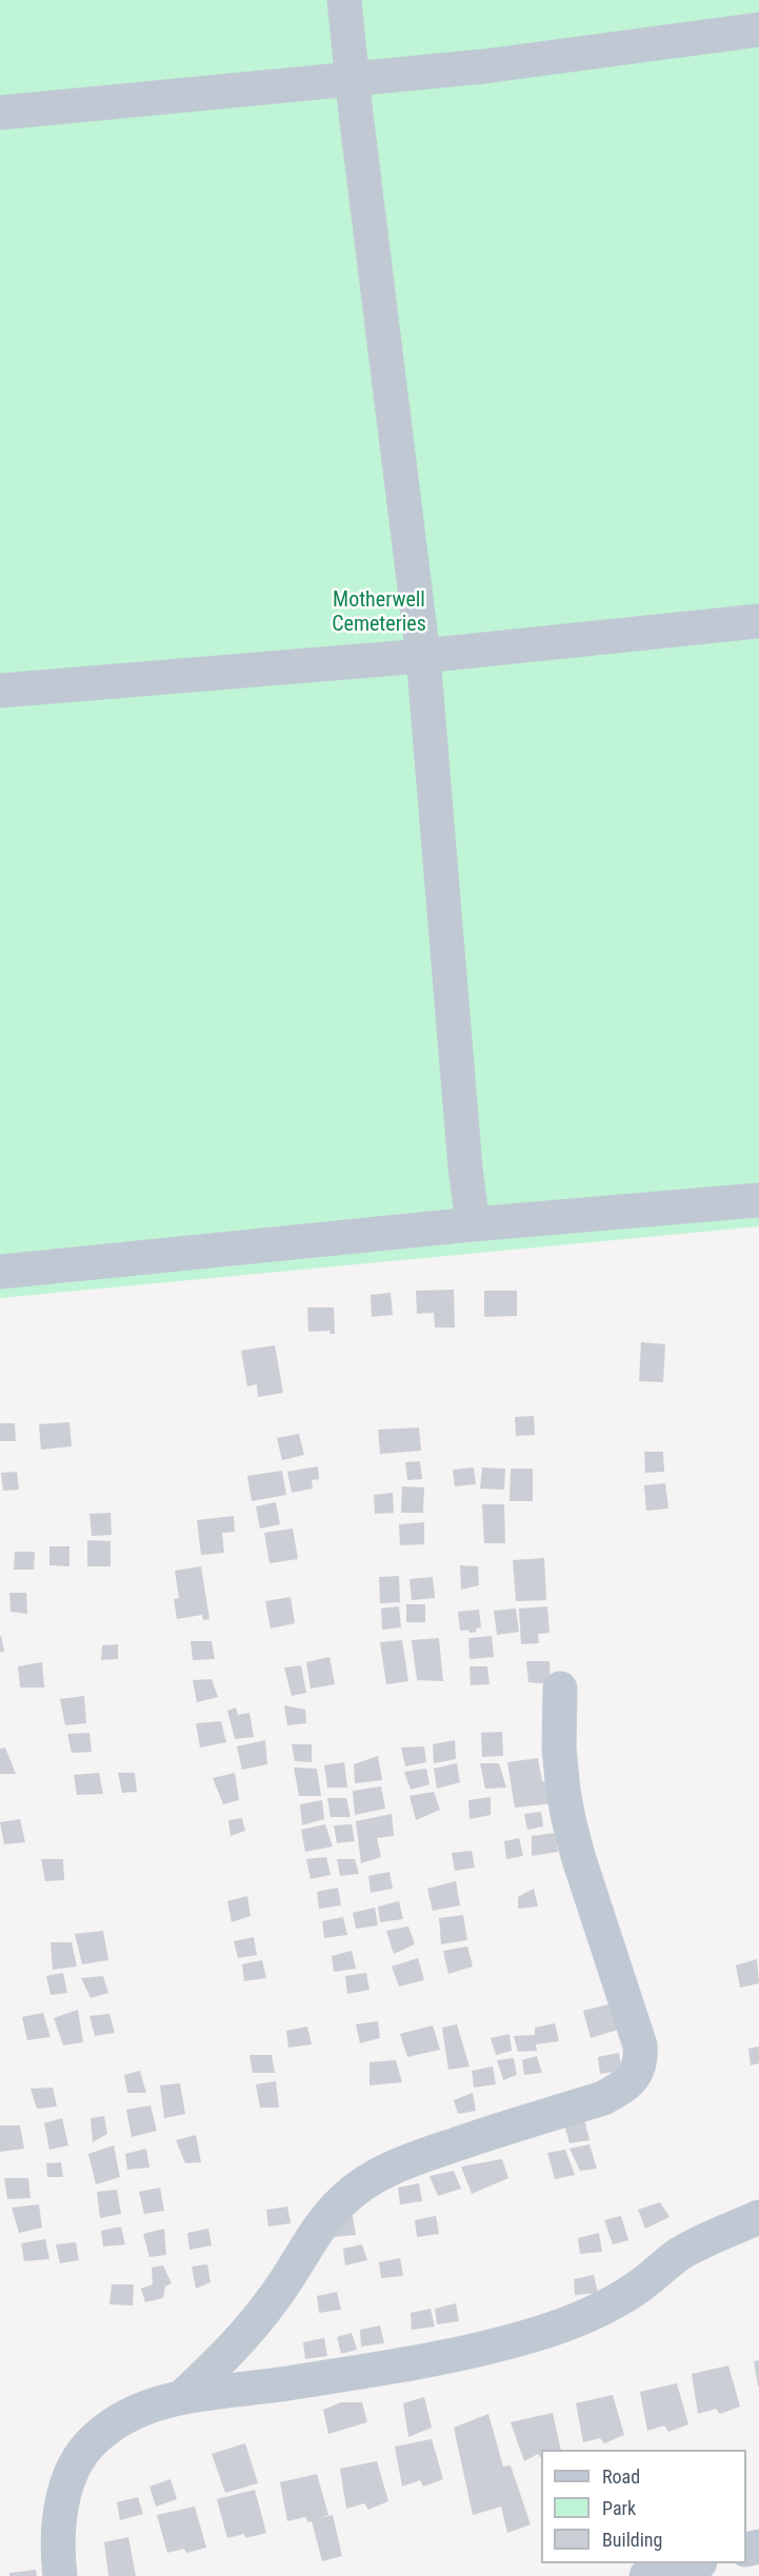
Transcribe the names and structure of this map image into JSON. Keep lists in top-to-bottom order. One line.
{"parks":["Motherwell Cemeteries"],"legend":["Road","Park","Building"]}
